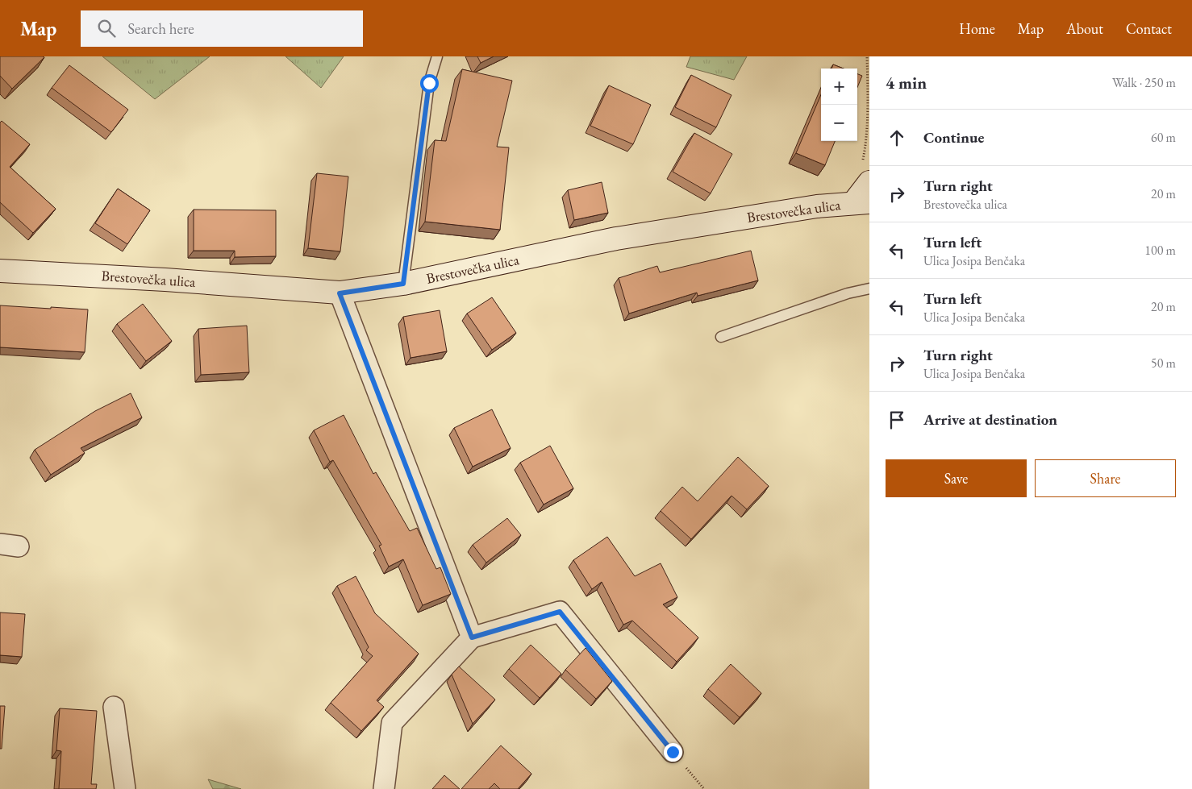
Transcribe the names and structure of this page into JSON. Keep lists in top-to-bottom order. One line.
{"streets":{"street":["Brestovečka ulica"]},"page":{"header":"Map","search":"Search here","nav":["Home","Map","About","Contact"],"heading":["4 min","Walk · 250 m"],"map_buttons":["+","−"],"list":[["Continue","60 m"],["Turn right","Brestovečka ulica","20 m"],["Turn left","Ulica Josipa Benčaka","100 m"],["Turn left","Ulica Josipa Benčaka","20 m"],["Turn right","Ulica Josipa Benčaka","50 m"],"Arrive at destination"],"buttons":["Save","Share"]}}
